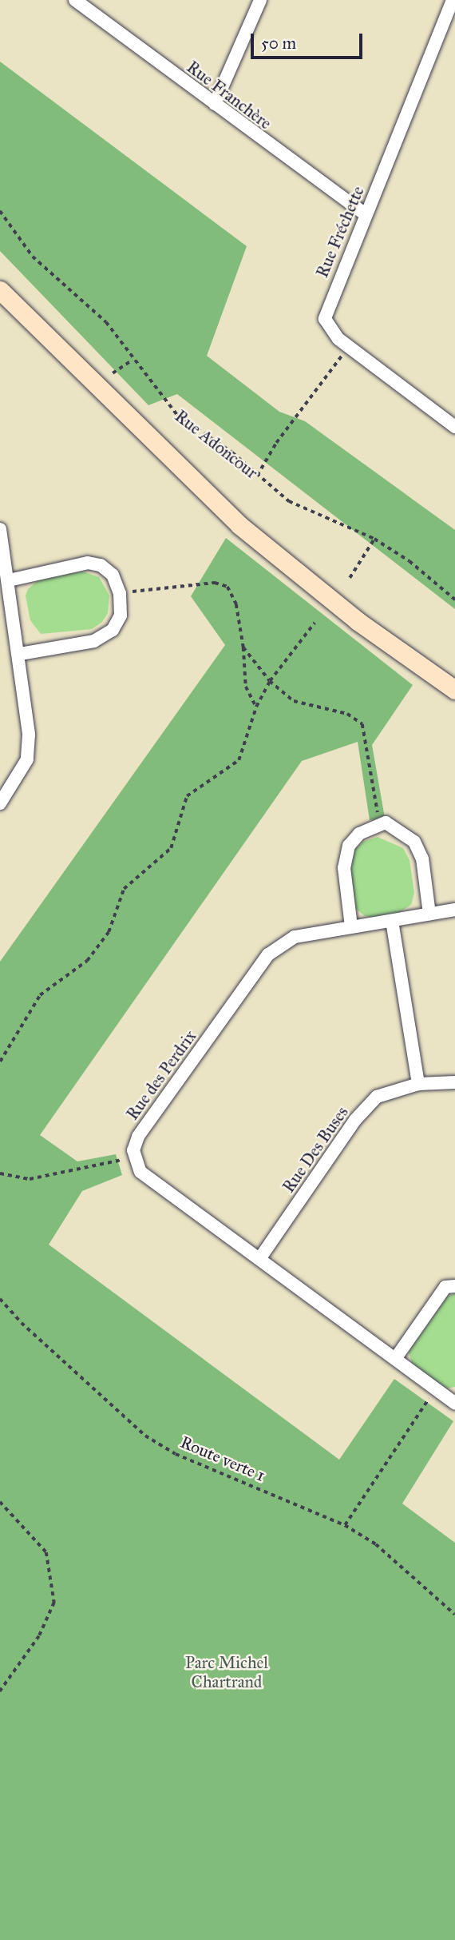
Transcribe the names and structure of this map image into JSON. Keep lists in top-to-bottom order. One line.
{"streets":{"street":["Rue Franchère","Rue Fréchette","Rue des Perdrix","Rue Des Buses"],"path":["Rue Adoncour","Route verte 1"]},"crossings":[["Rue Franchère","Rue Fréchette"]],"parks":["Parc Michel Chartrand"],"scale_bar":"50 m"}
